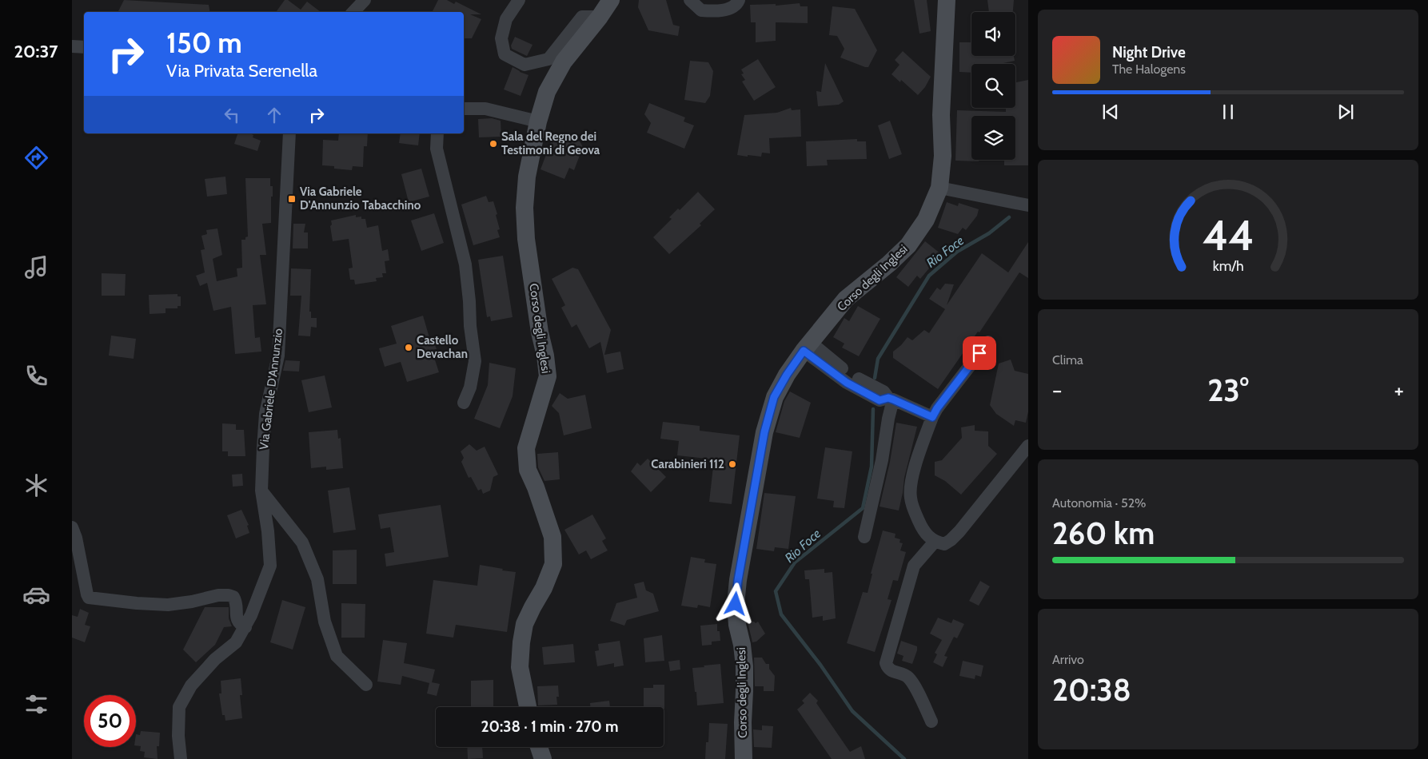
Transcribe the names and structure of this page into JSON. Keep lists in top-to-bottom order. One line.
{"streets":{"main road":["Corso degli Inglesi"],"street":["Via Gabriele D'Annunzio"]},"water":["Rio Foce"],"places":{"other":["Sala del Regno dei Testimoni di Geova","Castello Devachan","Carabinieri 112"],"transit":["Via Gabriele D'Annunzio Tabacchino"]},"page":{"tabs":"20:37","turn":["150 m","Via Privata Serenella"],"song":["Night Drive","The Halogens"],"tile":["Clima",["Autonomia · 52%","260 km"],["Arrivo","20:38"]],"heat":["−","23°","+"],"limit":"50","trip":"20:38 · 1 min · 270 m","gauge":["44","km/h"]}}
